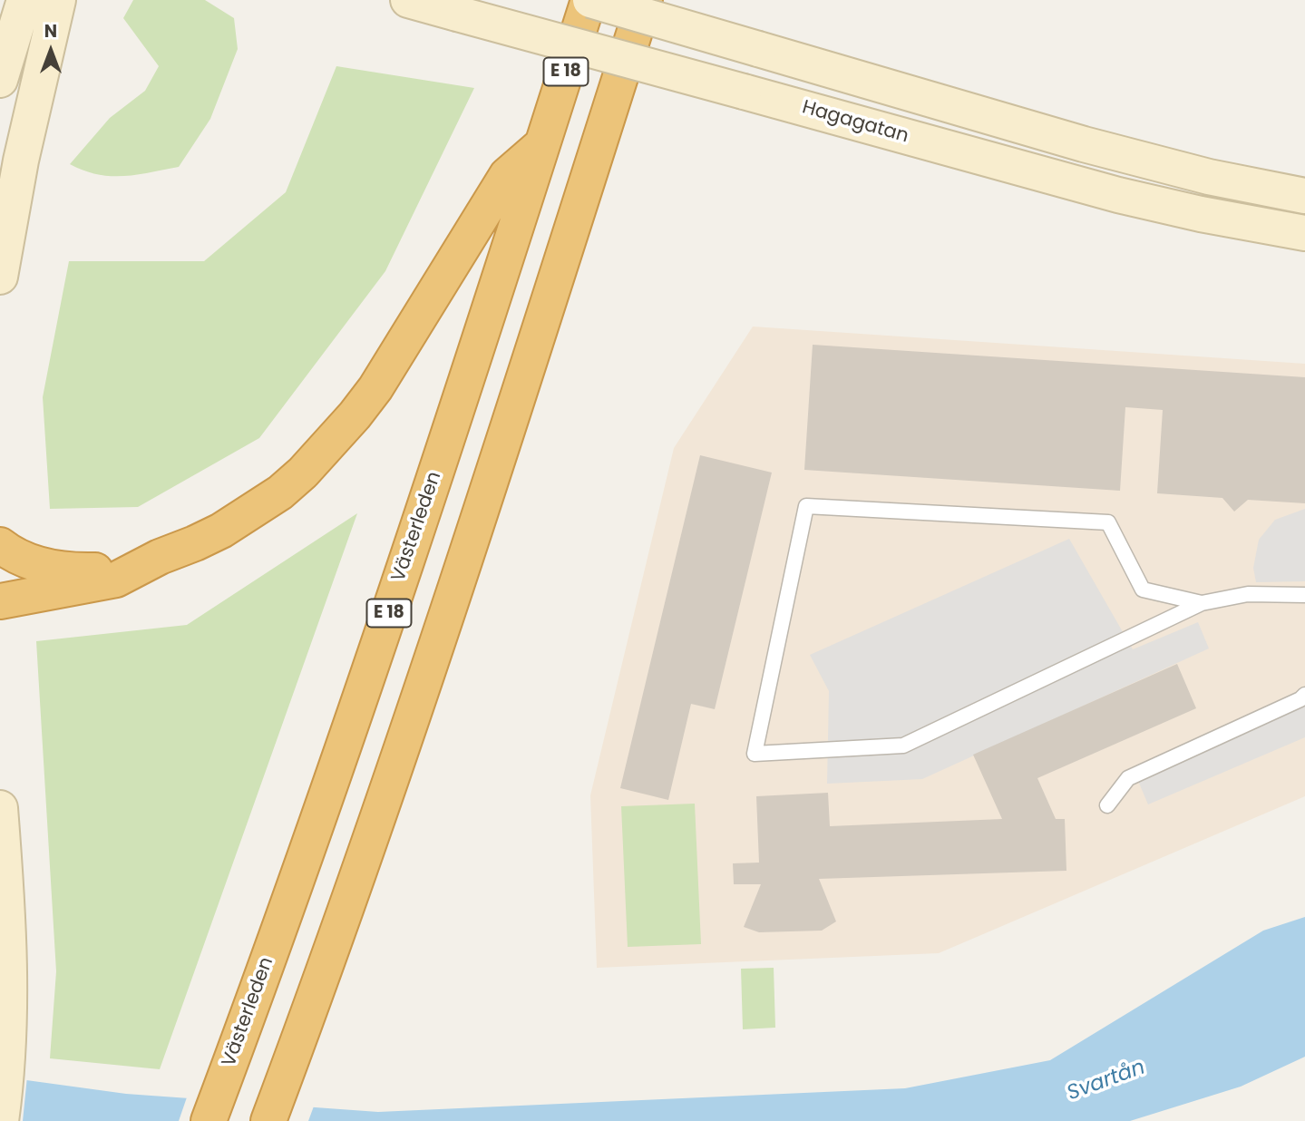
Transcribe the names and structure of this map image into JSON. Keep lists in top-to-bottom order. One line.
{"streets":{"highway":["E 18","Västerleden"],"street":["Hagagatan"]},"water":["Svartån"],"north":"top"}
